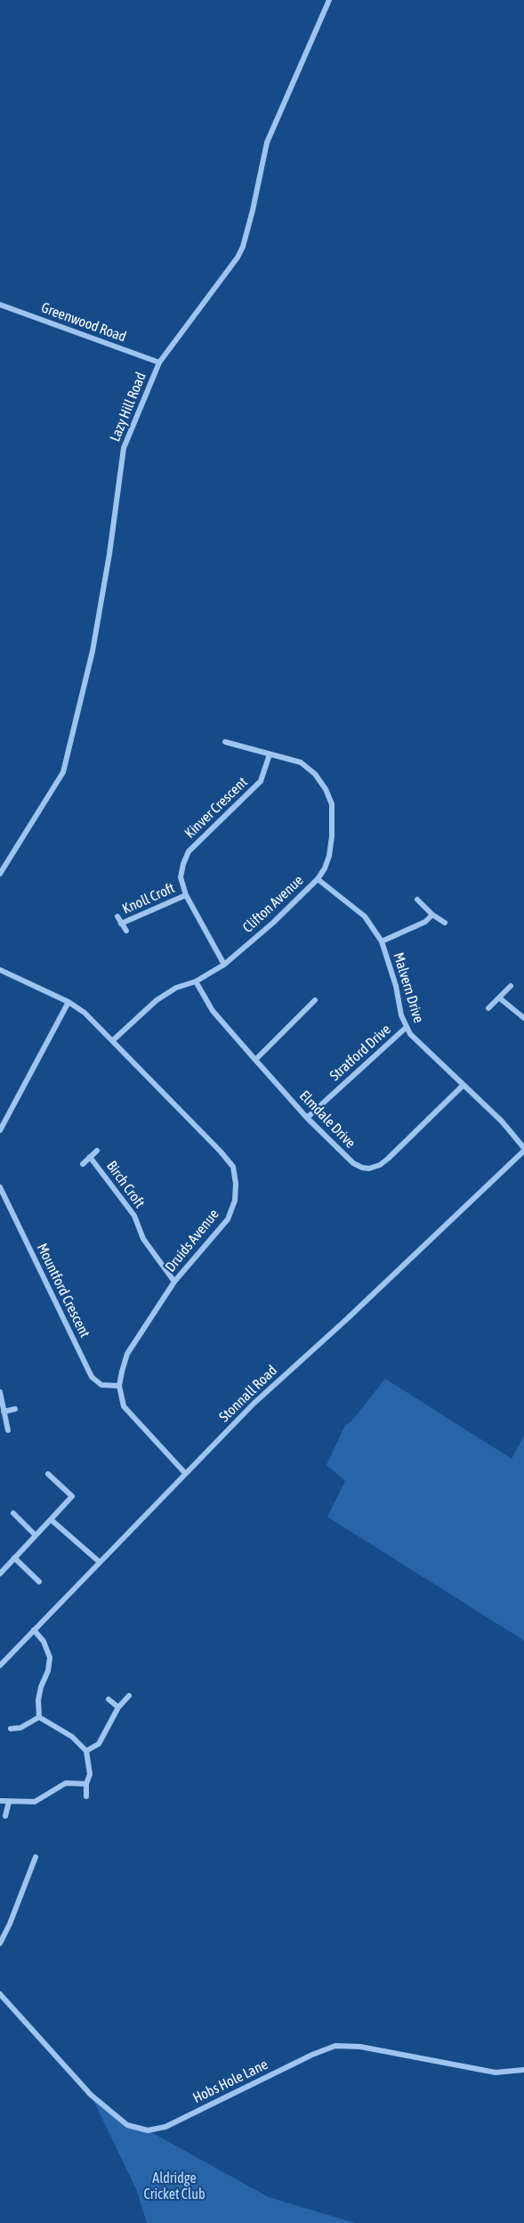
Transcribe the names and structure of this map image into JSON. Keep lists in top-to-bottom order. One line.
{"streets":{"street":["Greenwood Road","Lazy Hill Road","Kinver Crescent","Knoll Croft","Clifton Avenue","Malvern Drive","Stratford Drive","Elmdale Drive","Birch Croft","Druids Avenue","Mountford Crescent","Stonnall Road","Hobs Hole Lane"]},"crossings":[["Greenwood Road","Lazy Hill Road"],["Kinver Crescent","Knoll Croft"],["Kinver Crescent","Clifton Avenue"],["Clifton Avenue","Malvern Drive"],["Clifton Avenue","Elmdale Drive"],["Clifton Avenue","Druids Avenue"],["Malvern Drive","Stratford Drive"],["Malvern Drive","Elmdale Drive"],["Malvern Drive","Stonnall Road"],["Stratford Drive","Elmdale Drive"],["Birch Croft","Druids Avenue"],["Druids Avenue","Mountford Crescent"]],"parks":["Aldridge Cricket Club"]}
